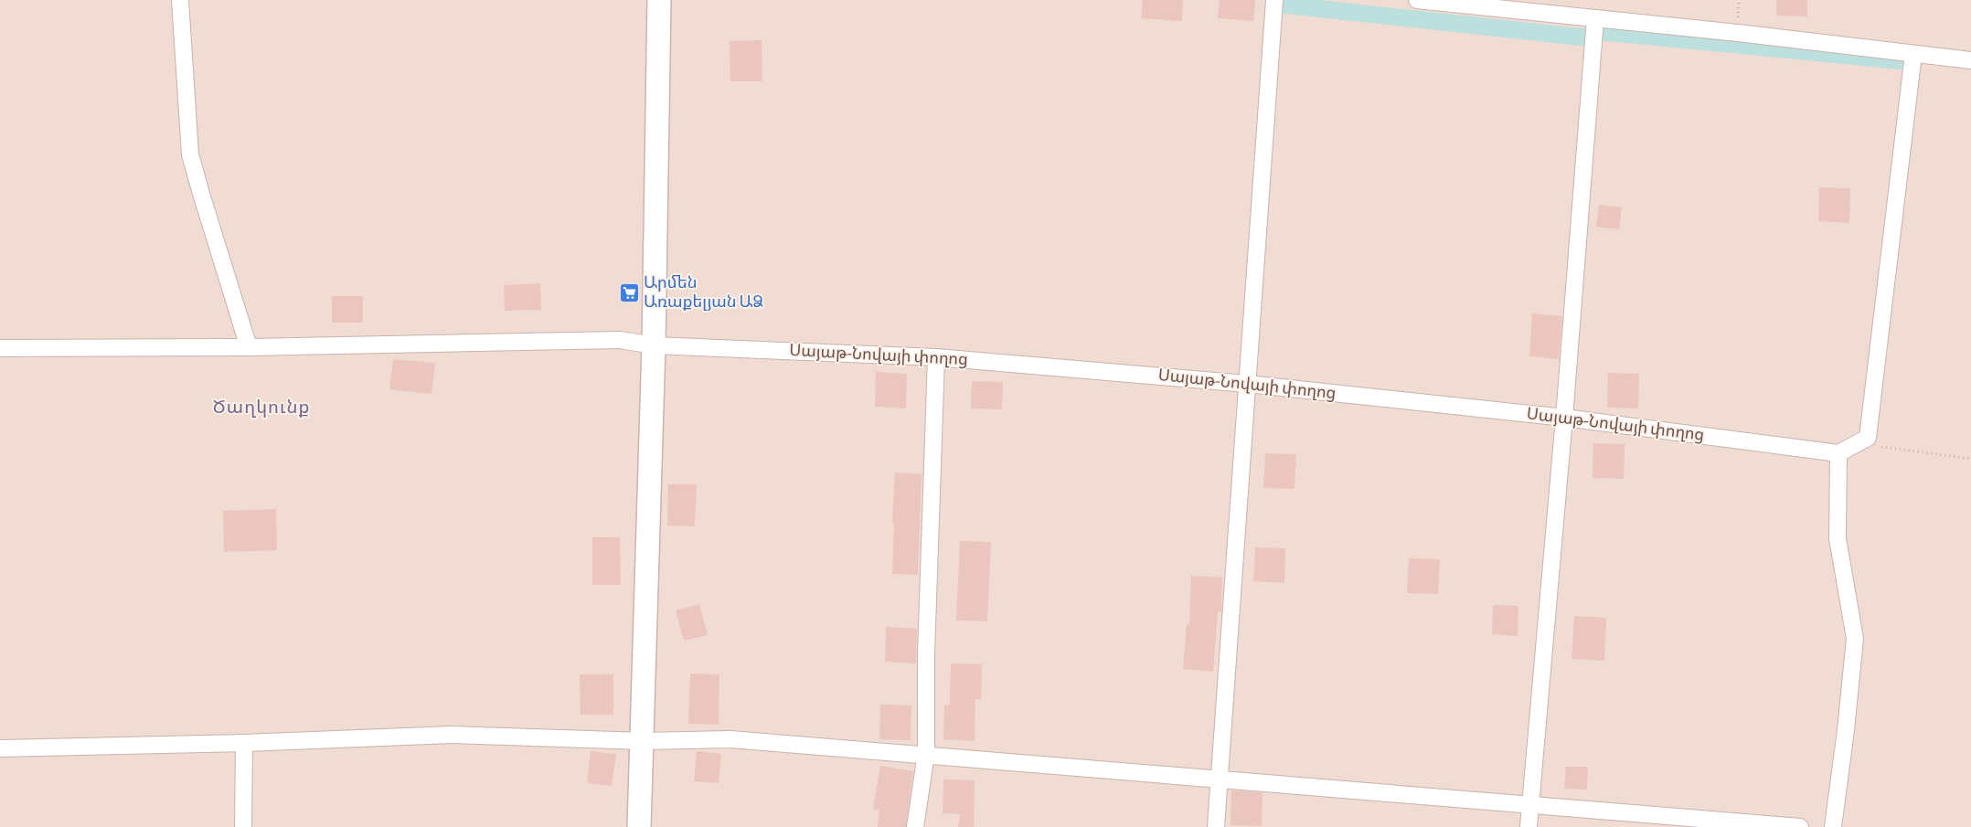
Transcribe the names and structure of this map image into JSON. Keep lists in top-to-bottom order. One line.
{"streets":{"street":["Սայաթ-Նովայի փողոց"]},"districts":["Ծաղկունք"],"places":{"supermarket":["Արմեն Առաքելյան ԱՁ"]}}
